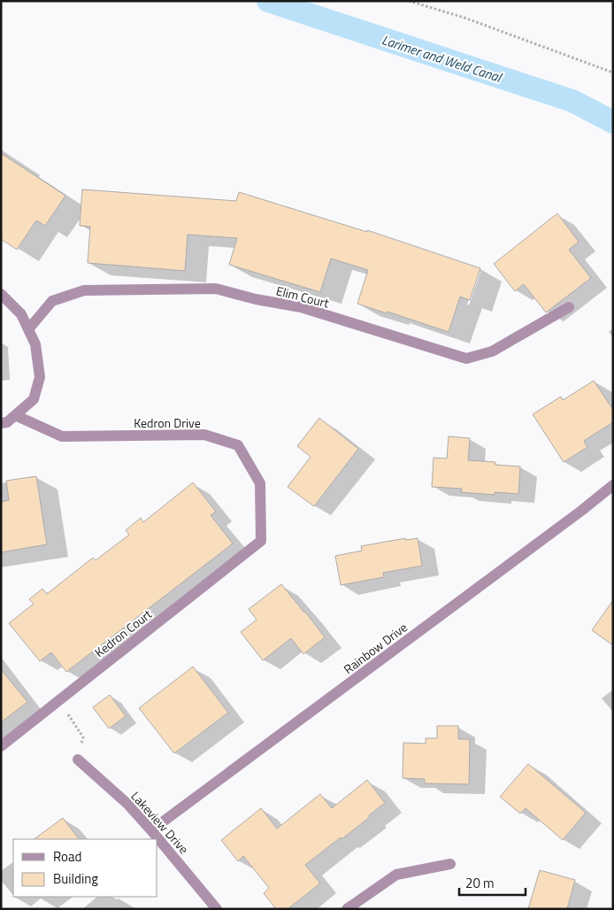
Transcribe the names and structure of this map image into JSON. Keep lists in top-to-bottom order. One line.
{"streets":{"street":["Elim Court","Kedron Drive","Kedron Court","Rainbow Drive","Lakeview Drive"]},"crossings":[["Kedron Drive","Kedron Court"],["Rainbow Drive","Lakeview Drive"]],"water":["Larimer and Weld Canal"],"legend":["Road","Building"],"scale_bar":"20 m"}
